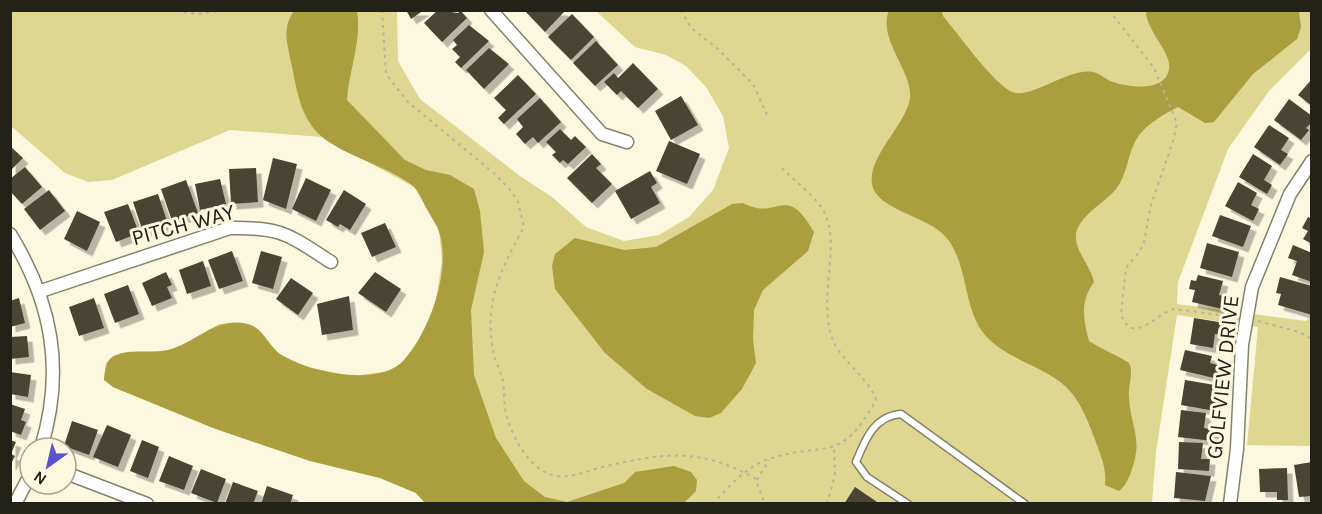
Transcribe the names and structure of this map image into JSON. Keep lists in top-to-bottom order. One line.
{"streets":{"street":["PITCH WAY","GOLFVIEW DRIVE"]},"north":"bottom left"}
